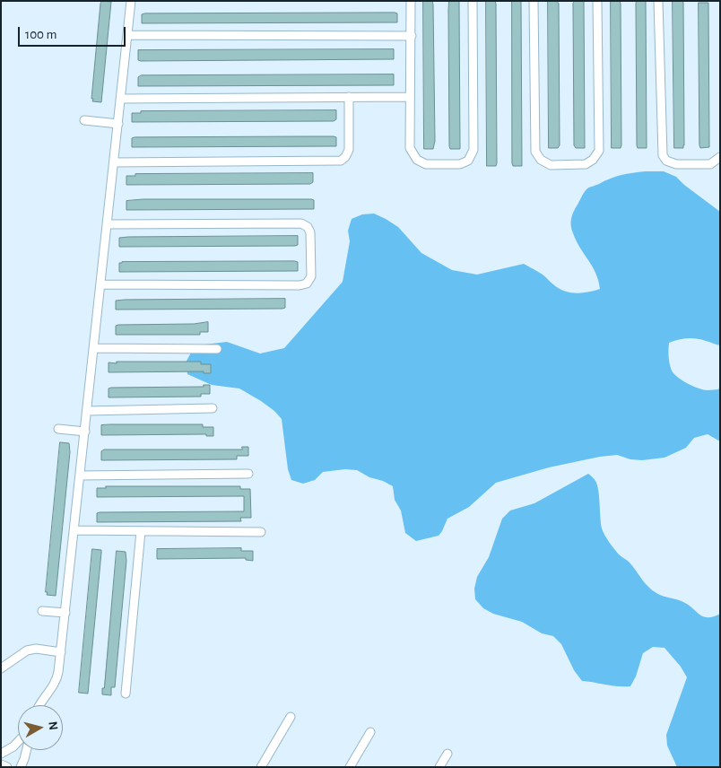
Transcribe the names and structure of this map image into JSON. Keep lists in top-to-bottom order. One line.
{"scale_bar":"100 m","north":"right"}
